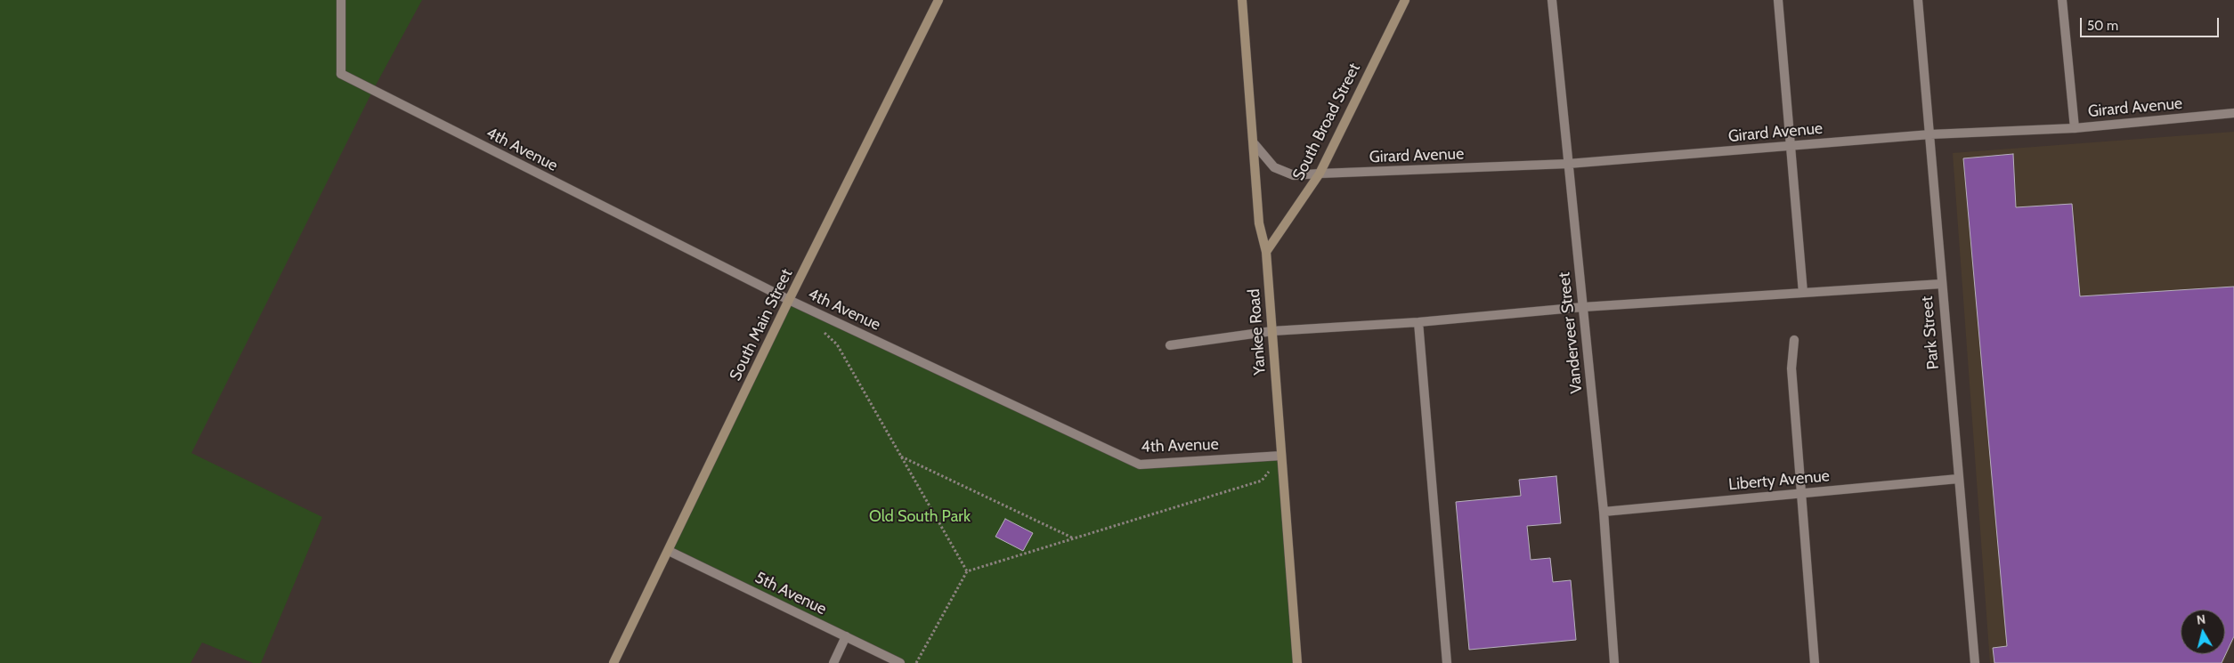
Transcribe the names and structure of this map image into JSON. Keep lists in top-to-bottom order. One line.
{"streets":{"street":["Girard Avenue","South Broad Street","4th Avenue","South Main Street","Yankee Road","Vanderveer Street","Park Street","Liberty Avenue","5th Avenue"]},"crossings":[["Girard Avenue","South Broad Street"],["Girard Avenue","Yankee Road"],["Girard Avenue","Vanderveer Street"],["Girard Avenue","Park Street"],["South Broad Street","Yankee Road"],["4th Avenue","South Main Street"],["4th Avenue","Yankee Road"],["South Main Street","5th Avenue"],["Vanderveer Street","Liberty Avenue"],["Park Street","Liberty Avenue"]],"parks":["Old South Park"],"scale_bar":"50 m","north":"top"}
